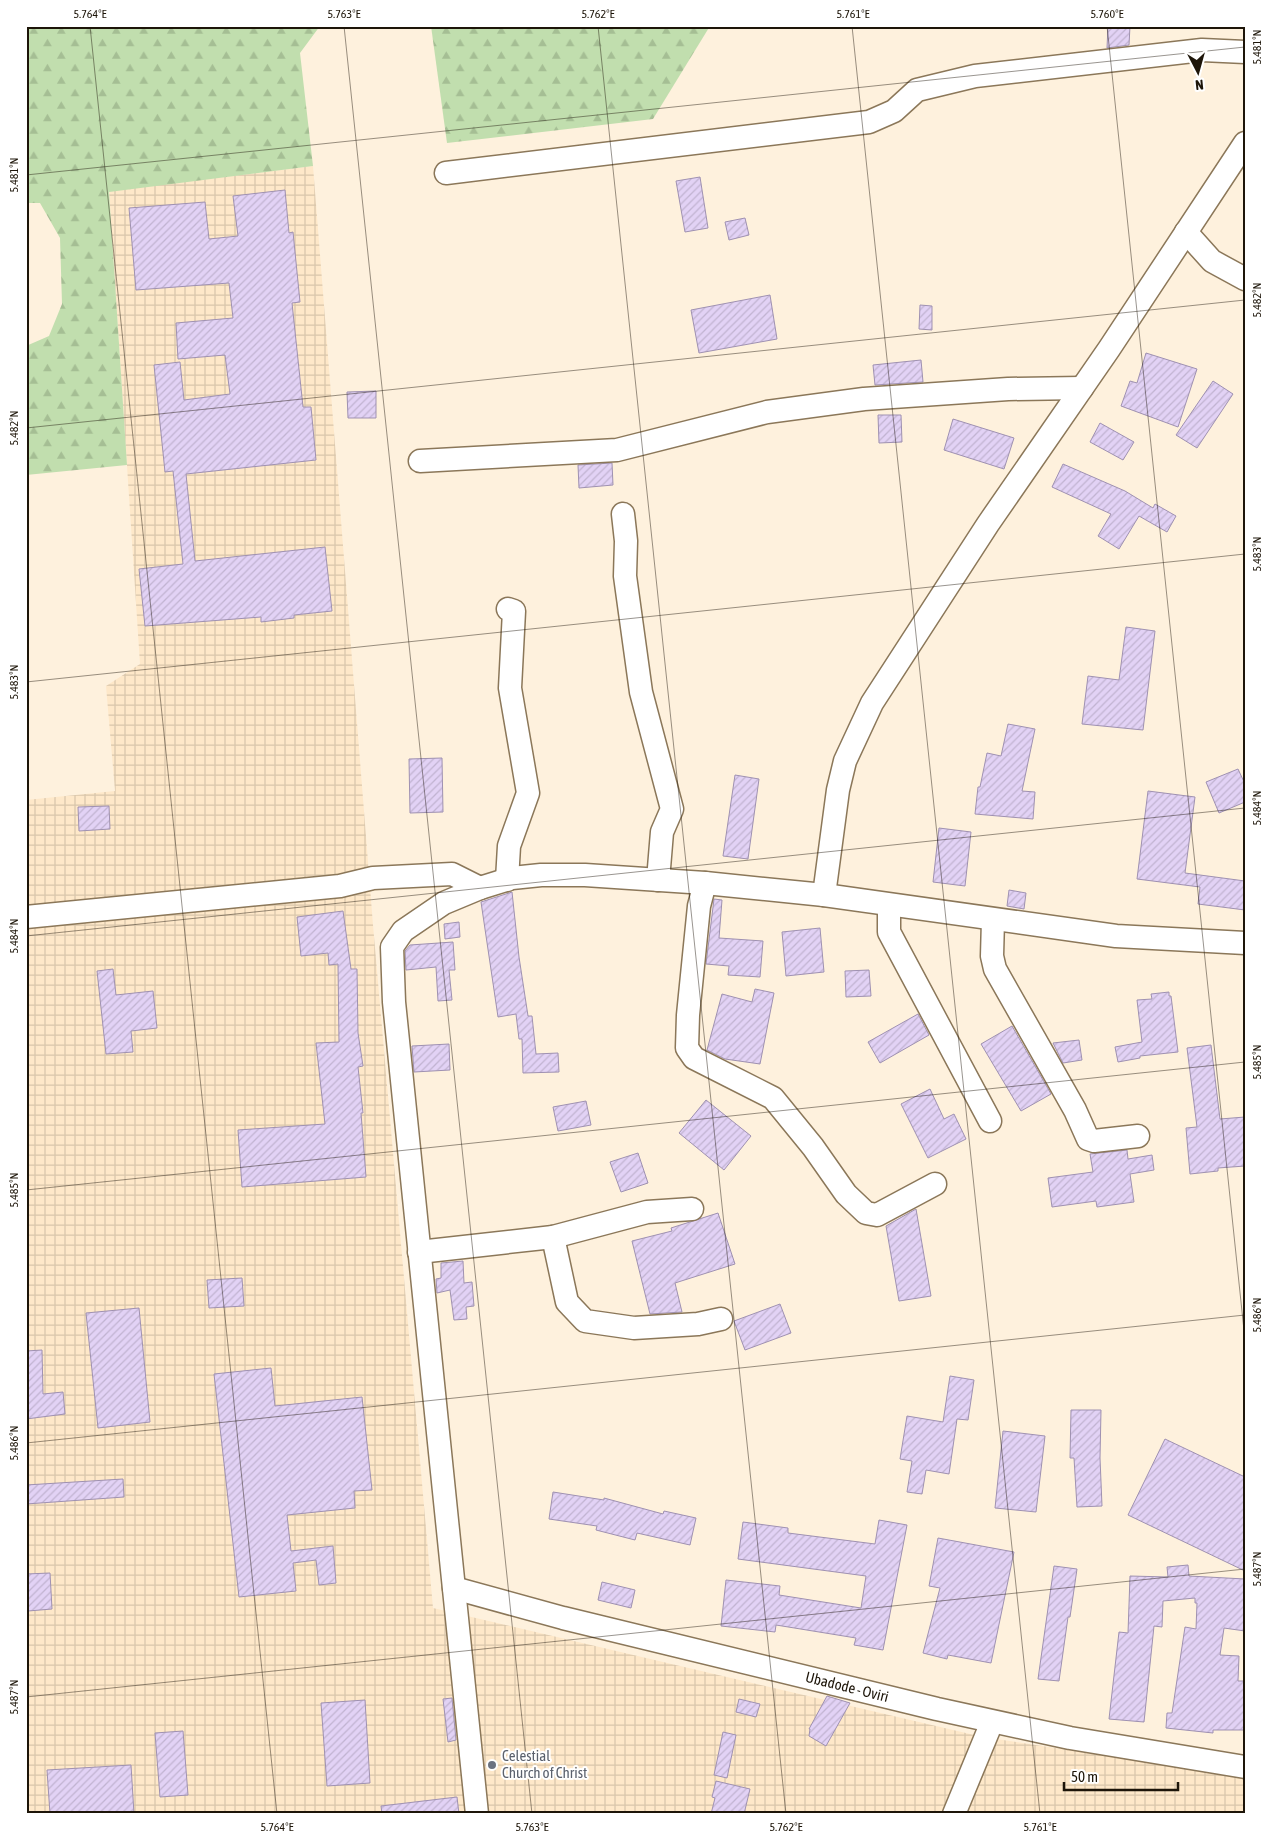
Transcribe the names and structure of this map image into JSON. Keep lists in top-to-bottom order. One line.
{"streets":{"street":["Ubadode - Oviri"]},"places":["Celestial Church of Christ"],"scale_bar":"50 m","north":"bottom","coordinates":["5.764°E","5.763°E","5.762°E","5.761°E","5.760°E","5.481°N","5.482°N","5.483°N","5.484°N","5.485°N","5.486°N","5.487°N"]}
